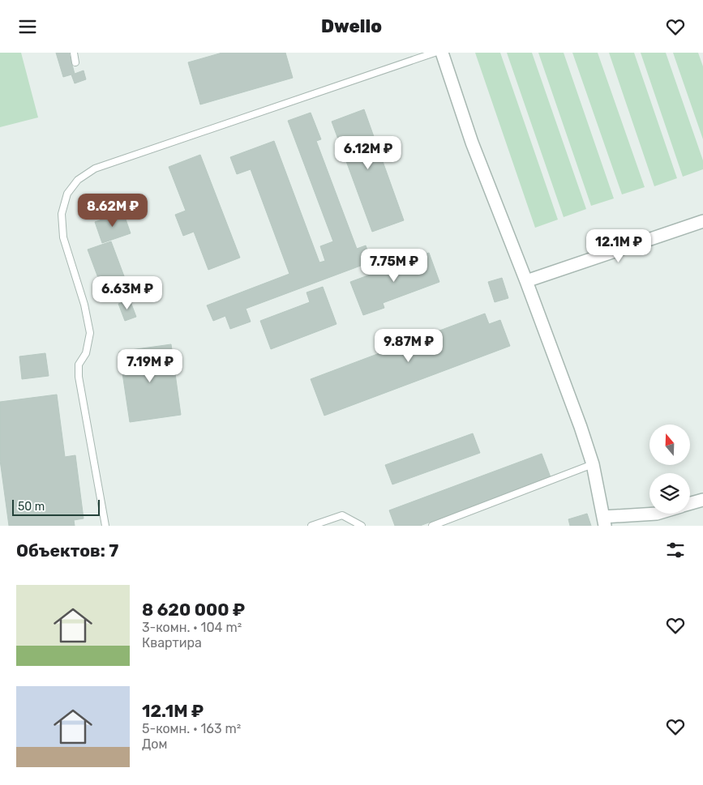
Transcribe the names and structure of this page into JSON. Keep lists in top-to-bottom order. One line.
{"scale_bar":"50 m","north":"top","page":{"header":"Dwello","price":["6.12M ₽","8.62M ₽","12.1M ₽","7.75M ₽","6.63M ₽","9.87M ₽","7.19M ₽"],"scale":"50 m","heading":"Объектов: 7","list":[{"name":"8 620 000 ₽","note":"3-комн. · 104 m² · Квартира"},{"name":"12.1M ₽","note":"5-комн. · 163 m² · Дом"}]}}
